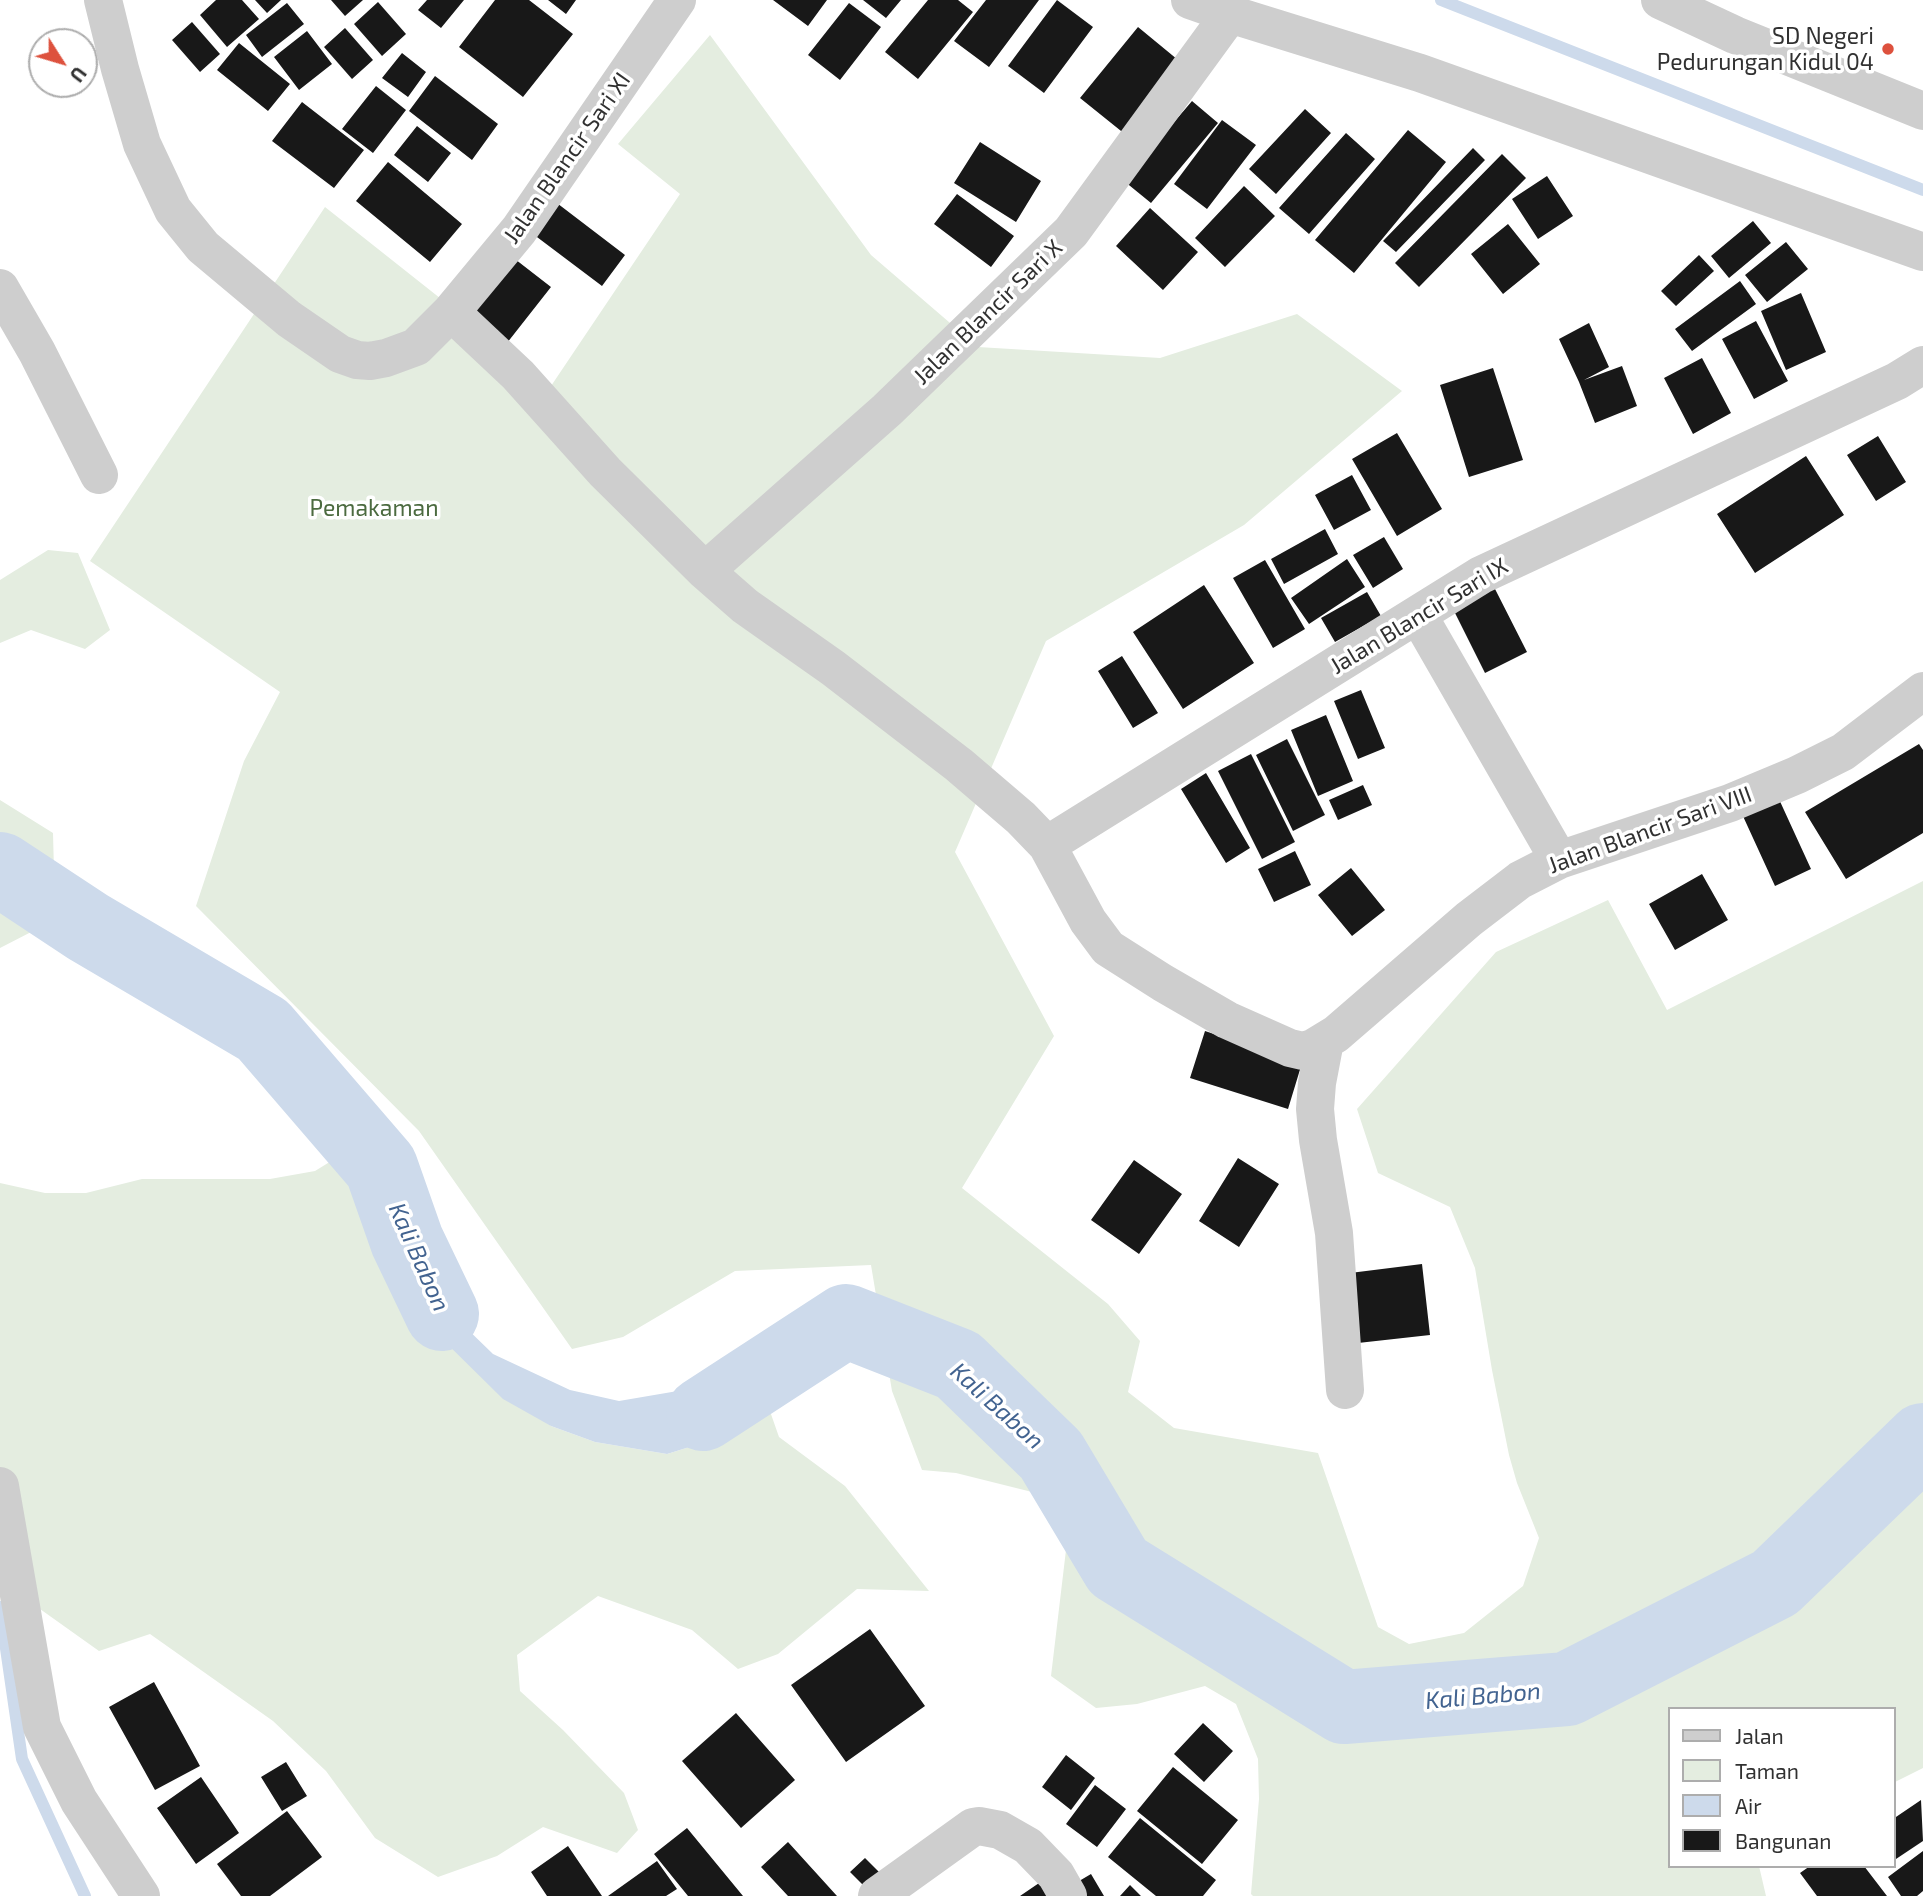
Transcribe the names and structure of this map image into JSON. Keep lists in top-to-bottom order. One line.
{"streets":{"street":["Jalan Blancir Sari XI","Jalan Blancir Sari X","Jalan Blancir Sari IX","Jalan Blancir Sari VIII"]},"water":["Kali Babon"],"parks":["Pemakaman"],"places":["SD Negeri Pedurungan Kidul 04"],"legend":["Jalan","Taman","Air","Bangunan"],"north":"bottom right"}
